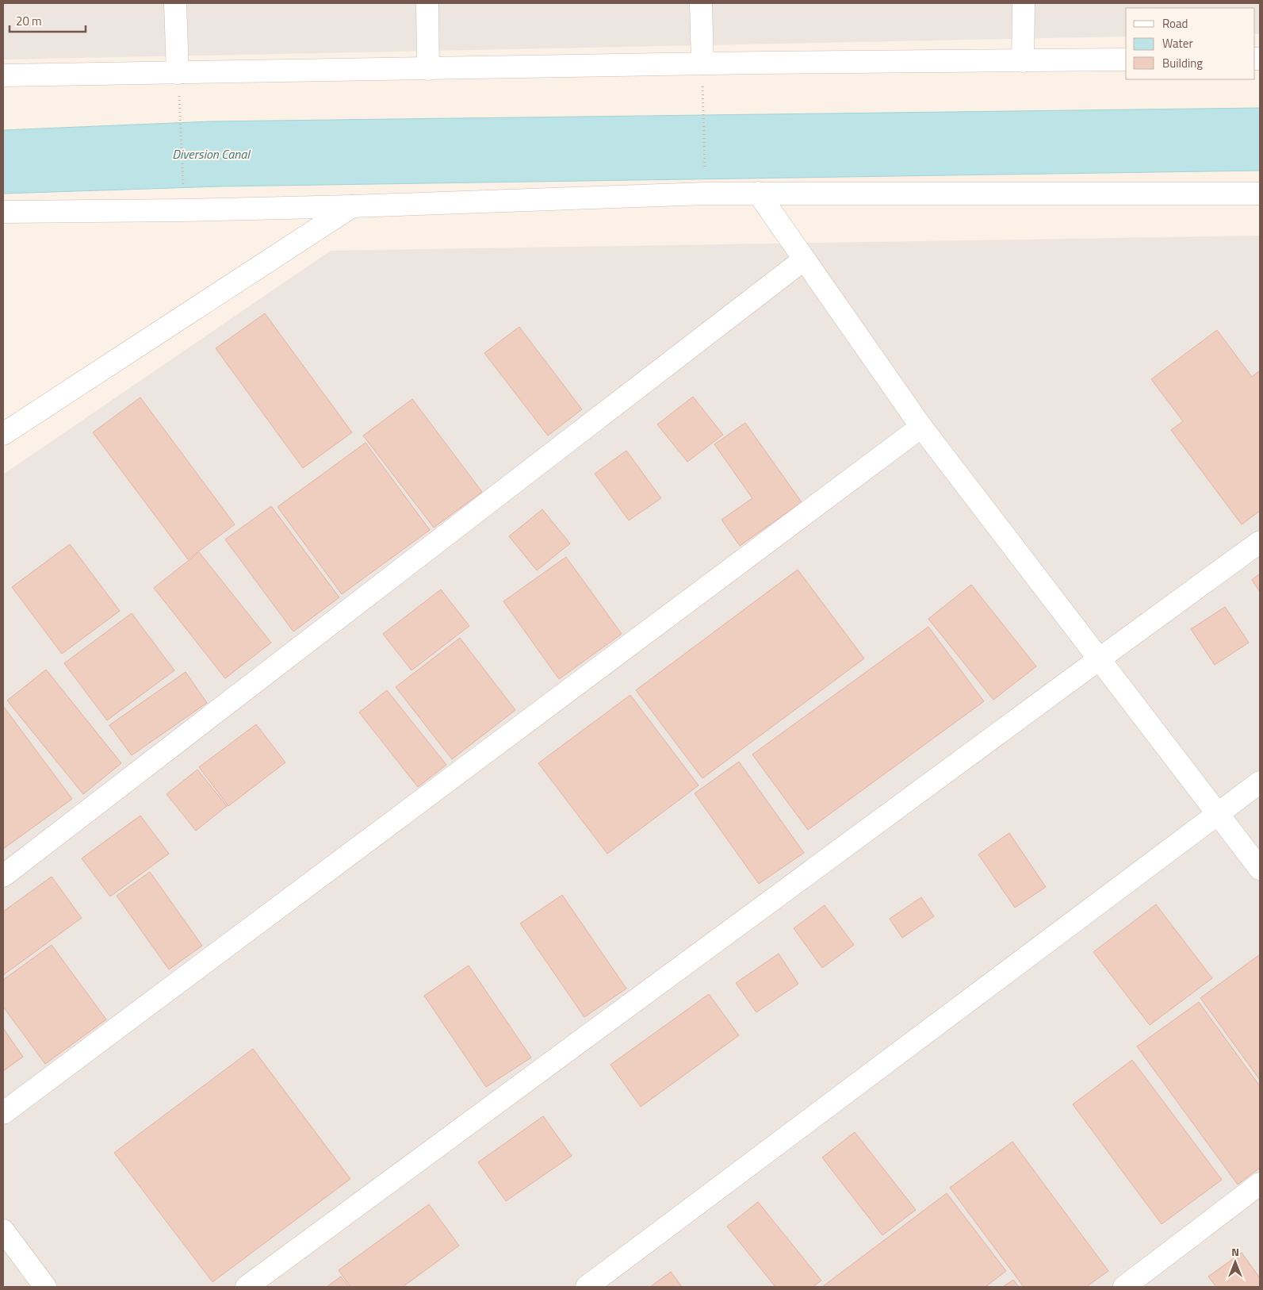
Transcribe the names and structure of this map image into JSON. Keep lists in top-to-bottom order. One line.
{"water":["Diversion Canal"],"legend":["Road","Water","Building"],"scale_bar":"20 m","north":"top"}
